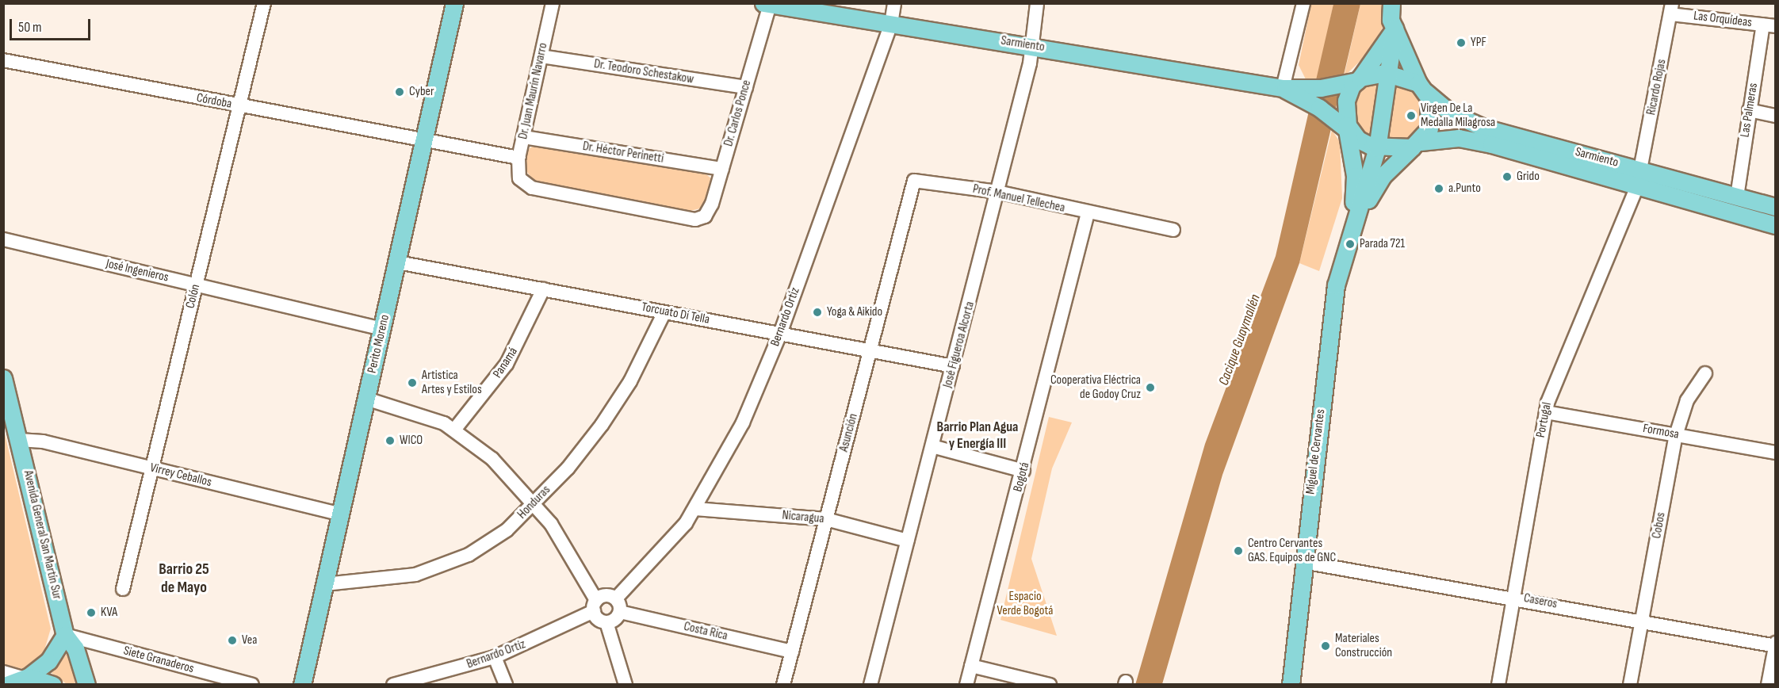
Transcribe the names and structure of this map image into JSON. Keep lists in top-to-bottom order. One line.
{"streets":{"main road":["Sarmiento","Perito Moreno","Miguel de Cervantes","Avenida General San Martín Sur"],"street":["Las Orquídeas","Dr. Teodoro Schestakow","Ricardo Rojas","Dr. Juan Maurín Navarro","Córdoba","Las Palmeras","Dr. Carlos Ponce","Dr. Héctor Perinetti","Prof. Manuel Tellechea","José Ingenieros","Colón","Torcuato Di Tella","Bernardo Ortiz","José Figueroa Alcorta","Panamá","Portugal","Formosa","Asunción","Virrey Ceballos","Bogotá","Honduras","Nicaragua","Cobos","Caseros","Costa Rica","Siete Granaderos"]},"crossings":[["Las Orquídeas","Ricardo Rojas"],["Las Orquídeas","Las Palmeras"],["Sarmiento","Ricardo Rojas"],["Sarmiento","Las Palmeras"],["Sarmiento","Dr. Carlos Ponce"],["Sarmiento","Bernardo Ortiz"],["Sarmiento","José Figueroa Alcorta"],["Sarmiento","Portugal"],["Sarmiento","Miguel de Cervantes"],["Dr. Teodoro Schestakow","Dr. Juan Maurín Navarro"],["Dr. Teodoro Schestakow","Dr. Carlos Ponce"],["Ricardo Rojas","Portugal"],["Dr. Juan Maurín Navarro","Dr. Carlos Ponce"],["Dr. Juan Maurín Navarro","Dr. Héctor Perinetti"],["Córdoba","Colón"],["Córdoba","Perito Moreno"],["Dr. Carlos Ponce","Dr. Héctor Perinetti"],["Prof. Manuel Tellechea","José Figueroa Alcorta"],["Prof. Manuel Tellechea","Asunción"],["Prof. Manuel Tellechea","Bogotá"],["José Ingenieros","Colón"],["José Ingenieros","Perito Moreno"],["Colón","Virrey Ceballos"],["Torcuato Di Tella","Bernardo Ortiz"],["Torcuato Di Tella","Perito Moreno"],["Torcuato Di Tella","José Figueroa Alcorta"],["Torcuato Di Tella","Panamá"],["Torcuato Di Tella","Asunción"],["Torcuato Di Tella","Honduras"],["Bernardo Ortiz","Nicaragua"],["Perito Moreno","Virrey Ceballos"],["Perito Moreno","Honduras"],["José Figueroa Alcorta","Nicaragua"],["Portugal","Formosa"],["Portugal","Caseros"],["Formosa","Cobos"],["Asunción","Nicaragua"],["Asunción","Costa Rica"],["Miguel de Cervantes","Caseros"],["Virrey Ceballos","Avenida General San Martín Sur"],["Cobos","Caseros"],["Avenida General San Martín Sur","Siete Granaderos"]],"districts":["Barrio Plan Agua y Energía III","Barrio 25 de Mayo"],"water":["Cacique Guaymallén"],"parks":["Espacio Verde Bogotá"],"places":["YPF","Cyber","Virgen De La Medalla Milagrosa","Grido","a.Punto","Parada 721","Yoga & Aikido","Artistica Artes y Estilos","Cooperativa Eléctrica de Godoy Cruz","WICO","Centro Cervantes GAS. Equipos de GNC","KVA","Vea","Materiales Construcción"],"scale_bar":"50 m"}
